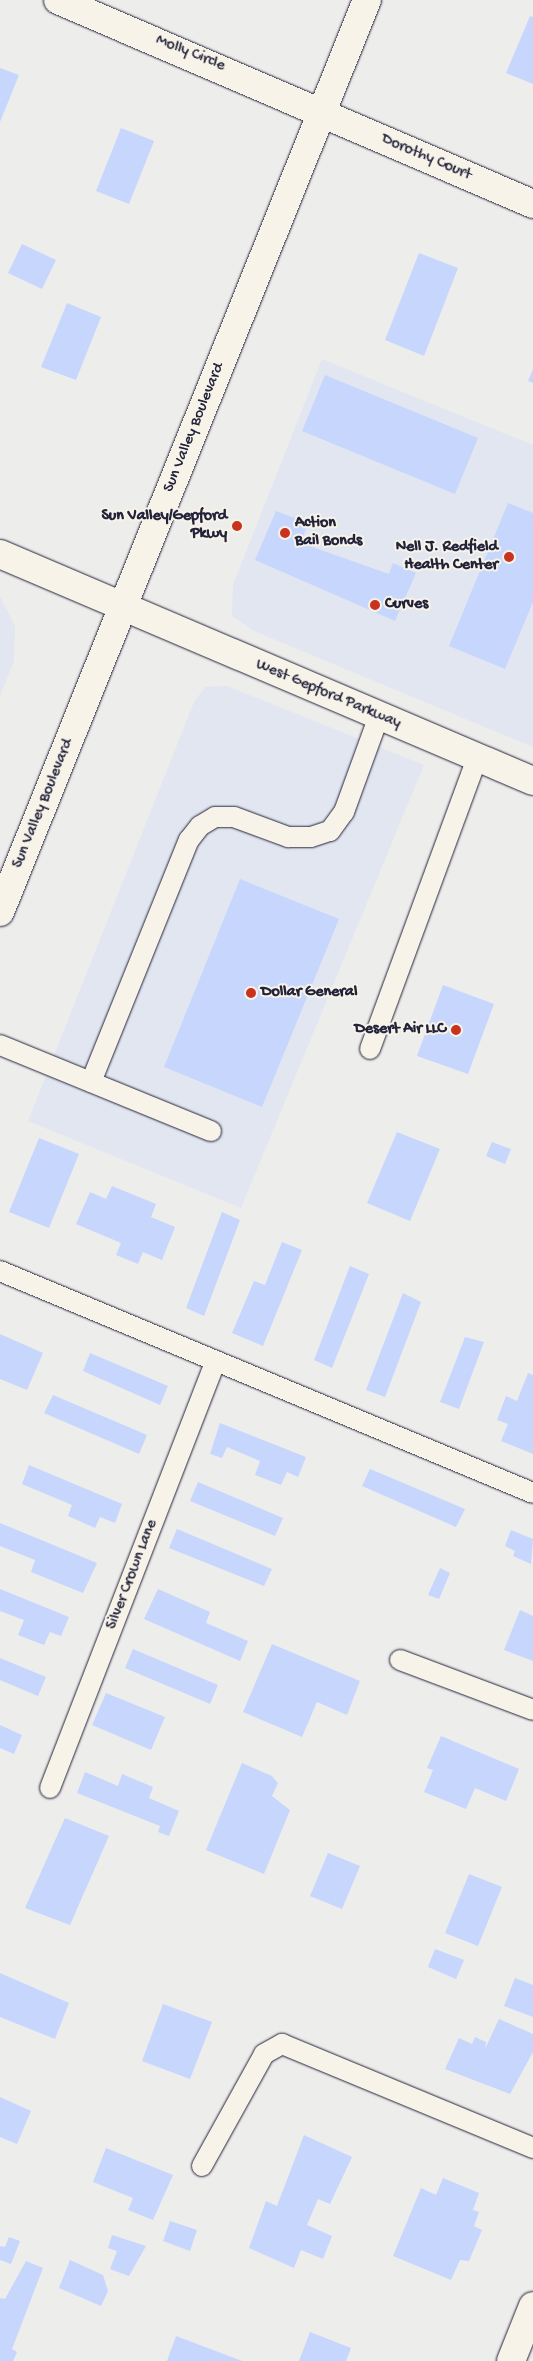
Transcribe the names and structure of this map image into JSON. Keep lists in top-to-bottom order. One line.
{"streets":{"street":["Molly Circle","Dorothy Court","Sun Valley Boulevard","West Gepford Parkway"],"lane":["Silver Crown Lane"]},"crossings":[["Molly Circle","Dorothy Court"],["Molly Circle","Sun Valley Boulevard"],["Dorothy Court","Sun Valley Boulevard"],["Sun Valley Boulevard","West Gepford Parkway"]],"places":["Sun Valley/Gepford Pkwy","Action Bail Bonds","Nell J. Redfield Health Center","Curves","Dollar General","Desert Air LLC"]}
